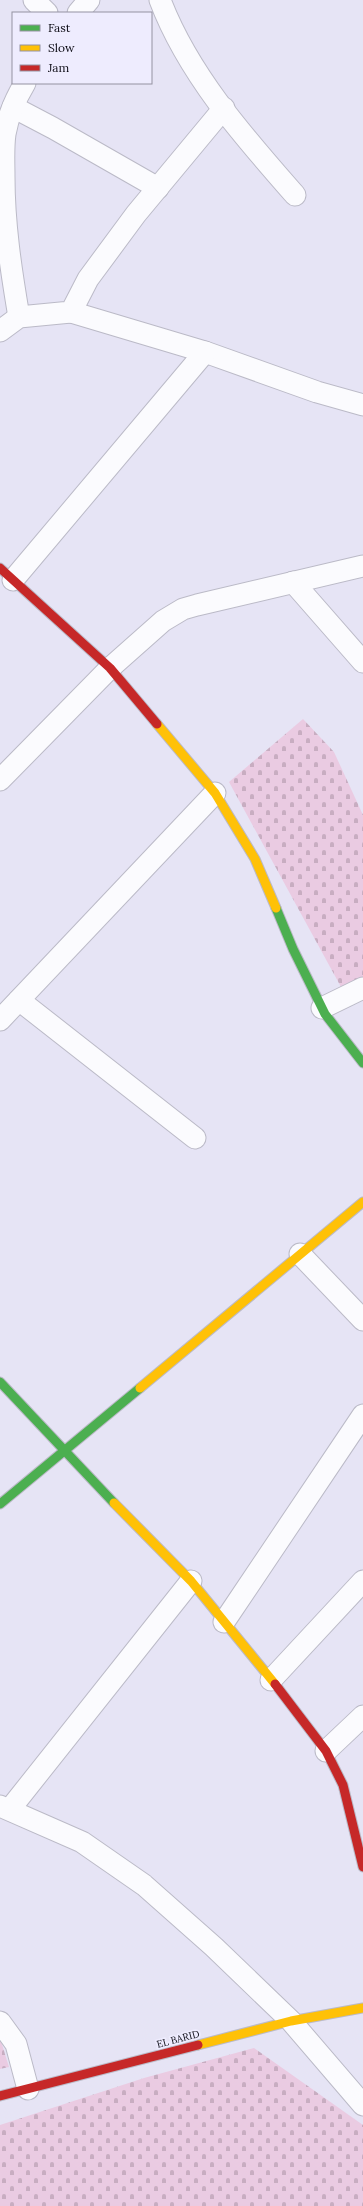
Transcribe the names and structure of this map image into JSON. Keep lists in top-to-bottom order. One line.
{"streets":{"street":["EL BARID"]},"legend":["Fast","Slow","Jam"]}
